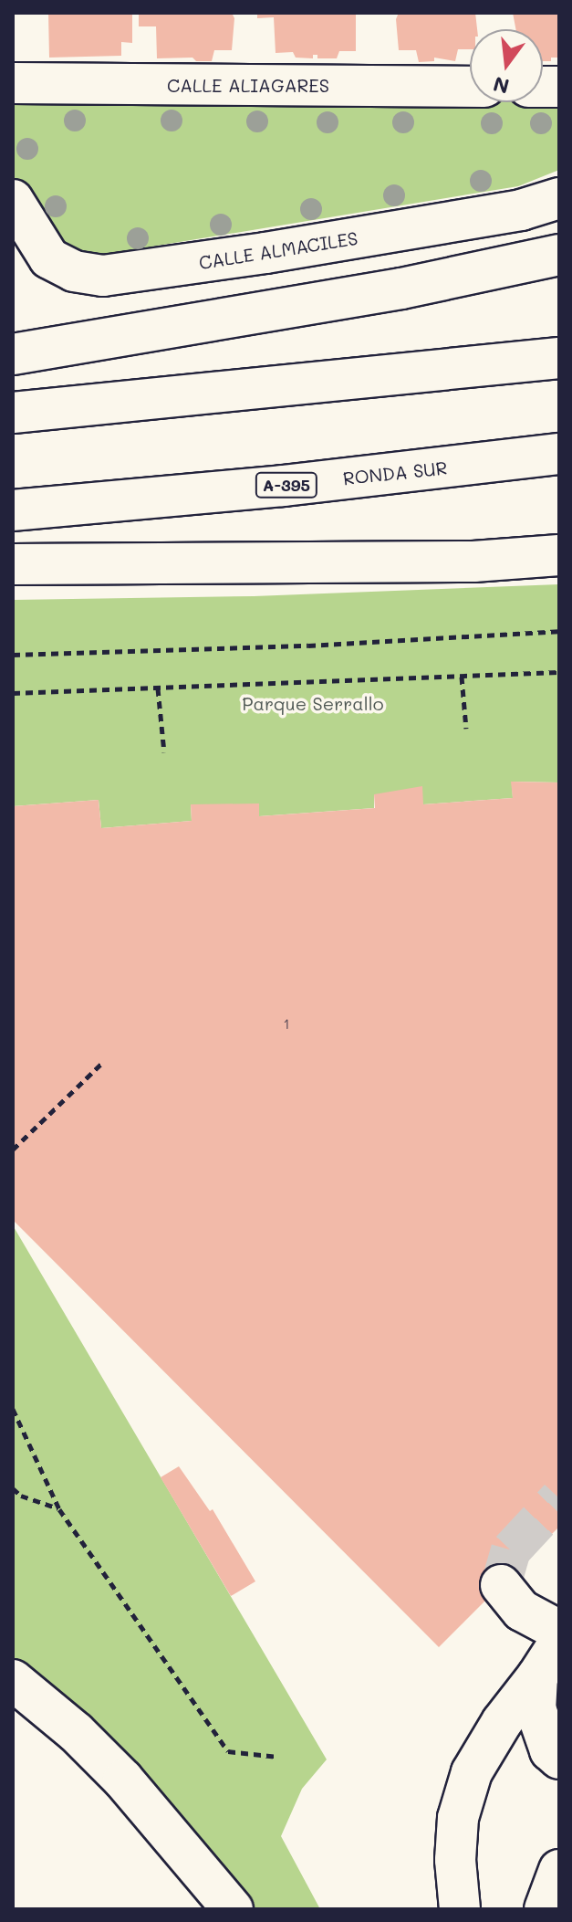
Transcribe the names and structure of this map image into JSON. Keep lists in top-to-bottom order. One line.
{"streets":{"main road":["CALLE ALIAGARES","CALLE ALMACILES","RONDA SUR","A-395"]},"parks":["Parque Serrallo"],"house_numbers":["1"],"north":"bottom"}
